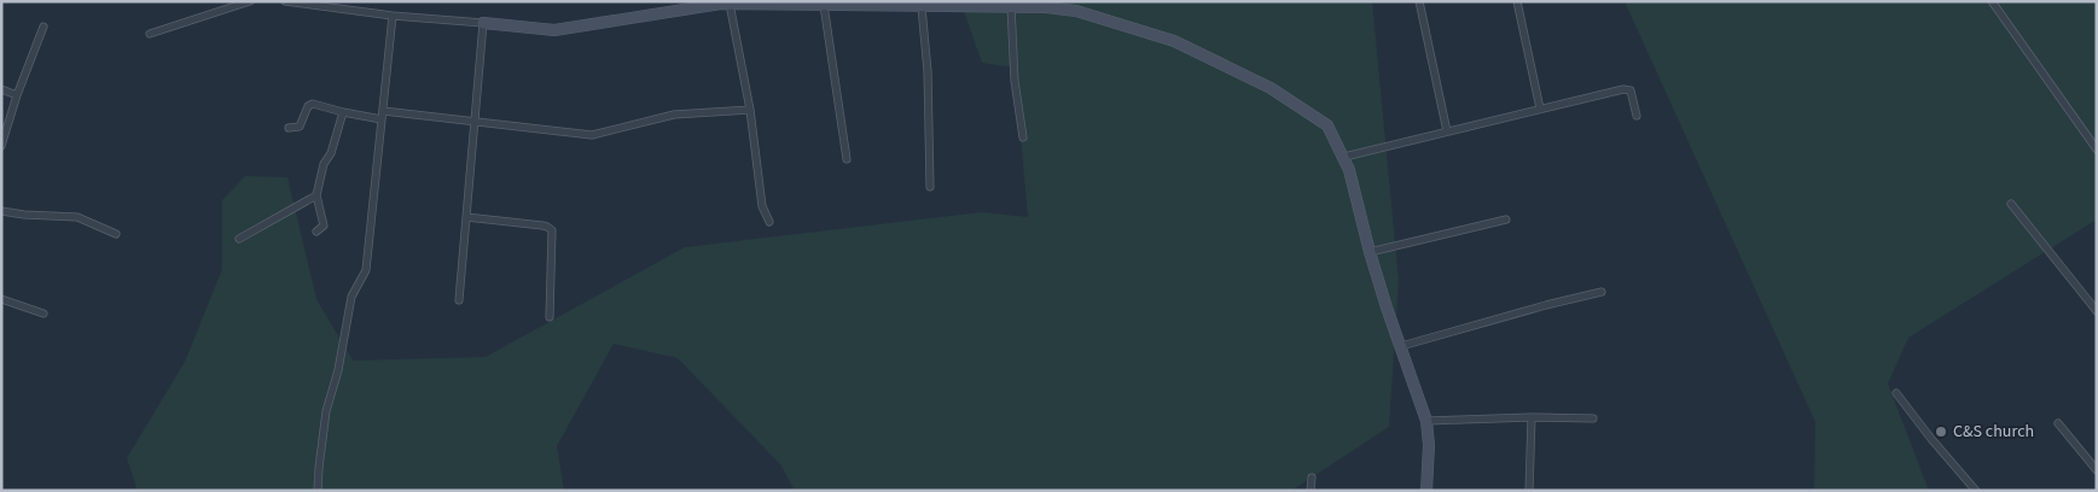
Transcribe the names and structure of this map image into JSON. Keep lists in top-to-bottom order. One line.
{"places":["C&S church"]}
